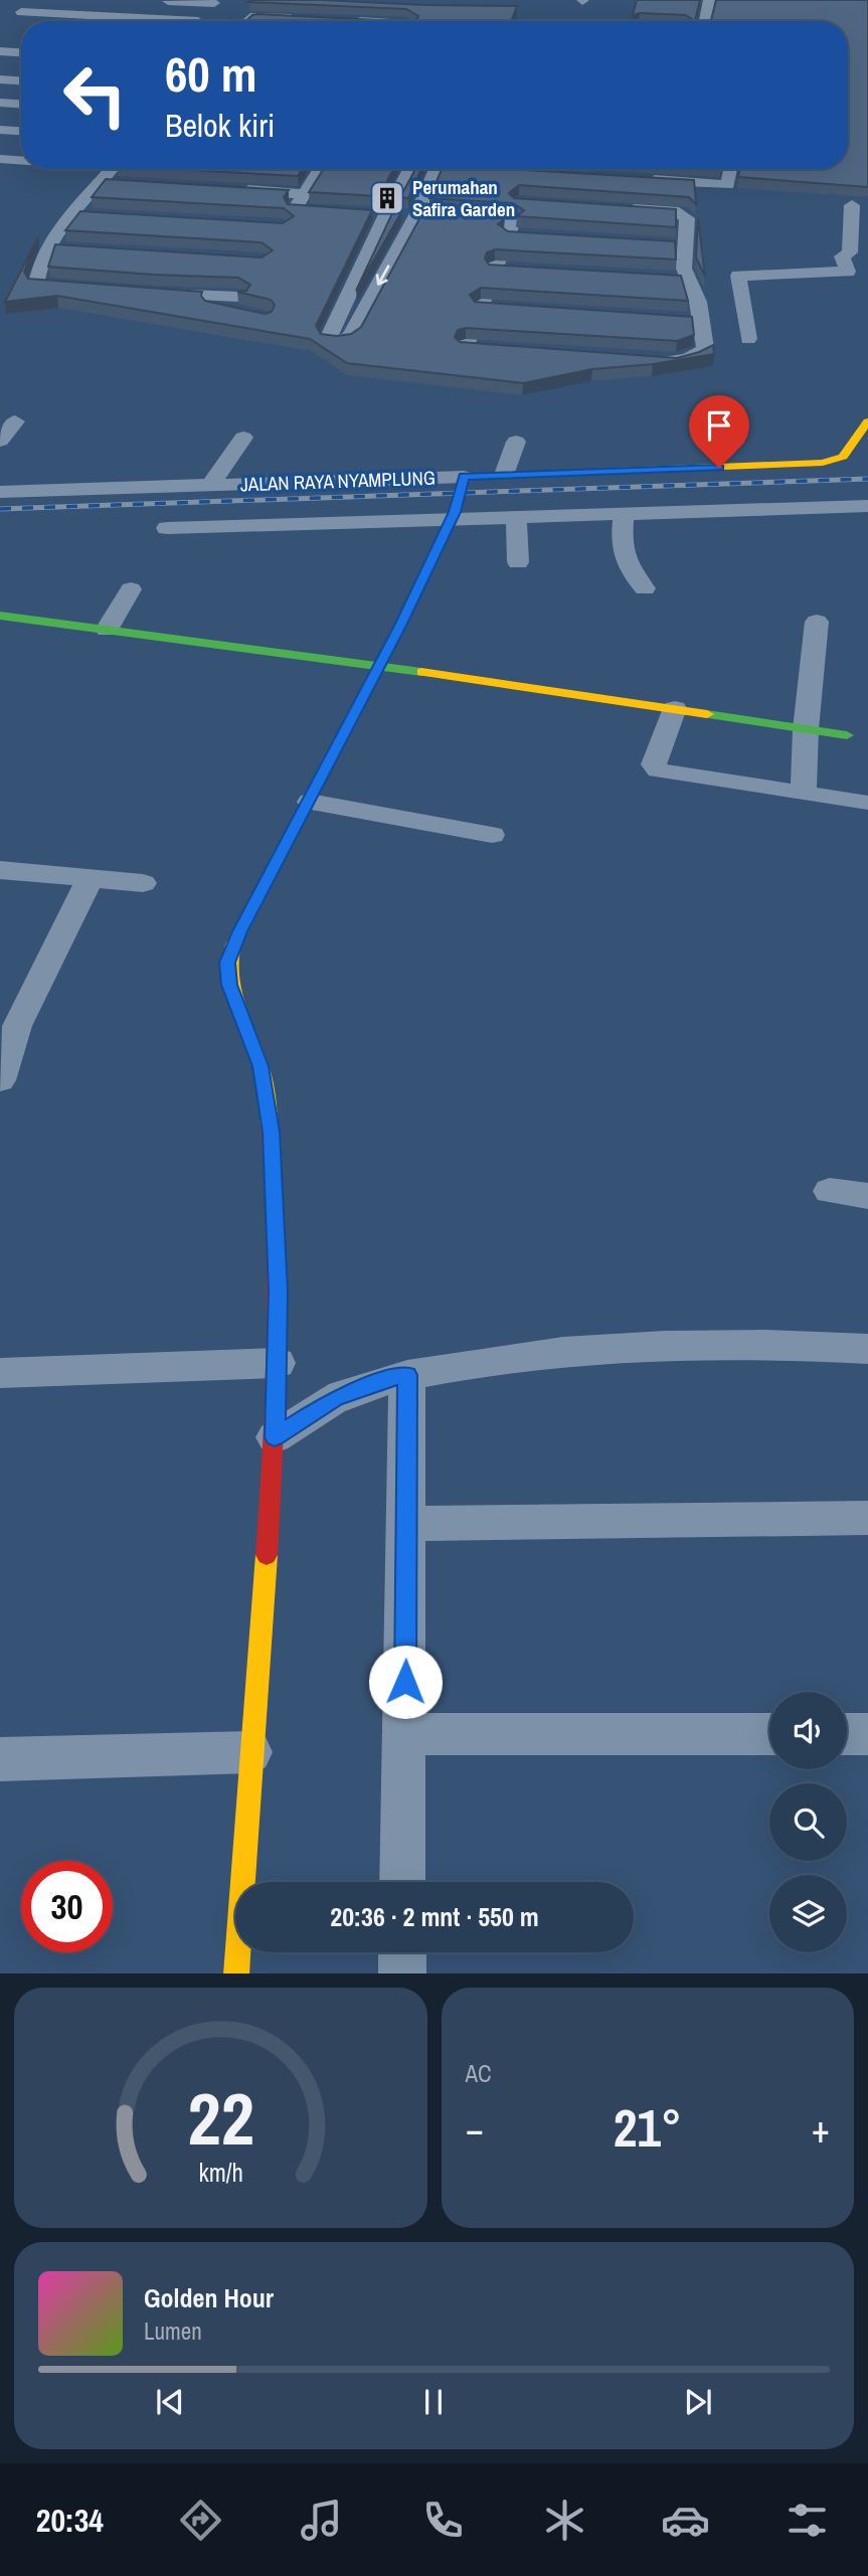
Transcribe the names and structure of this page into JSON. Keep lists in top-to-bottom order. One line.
{"streets":{"street":["JALAN RAYA NYAMPLUNG"]},"places":{"building":["Perumahan Safira Garden"]},"page":{"turn":["60 m","Belok kiri"],"limit":"30","trip":"20:36 · 2 mnt · 550 m","tile":"AC","heat":["−","21°","+"],"song":["Golden Hour","Lumen"],"tabs":"20:34","gauge":["22","km/h"]}}
